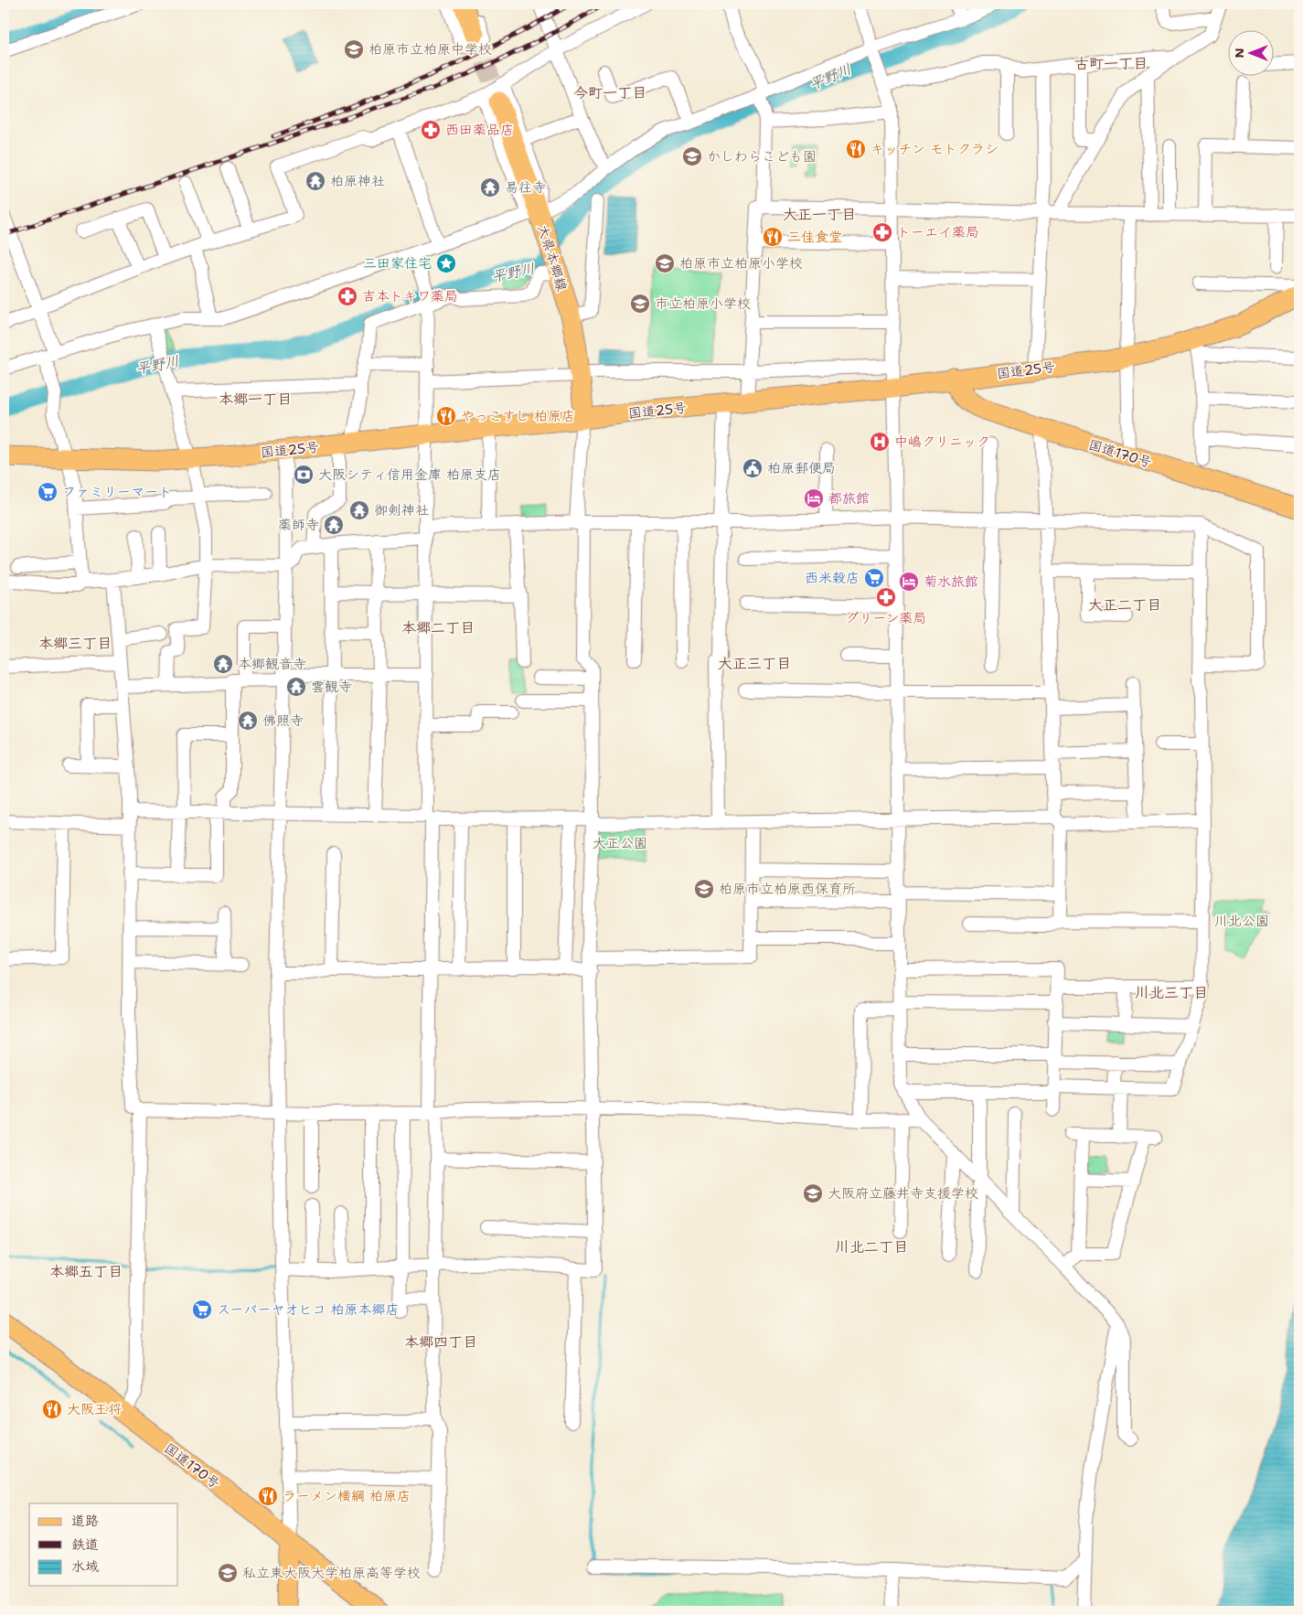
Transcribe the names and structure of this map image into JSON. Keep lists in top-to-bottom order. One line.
{"streets":{"highway":["大県本郷線","国道25号","国道170号"]},"crossings":[["大県本郷線","国道25号"],["国道25号","国道170号"]],"districts":["古町一丁目","今町一丁目","大正一丁目","本郷一丁目","大正二丁目","本郷二丁目","本郷三丁目","大正三丁目","川北三丁目","川北二丁目","本郷五丁目","本郷四丁目"],"water":["平野川"],"parks":["大正公園","川北公園"],"places":{"school or university":["柏原市立柏原中学校","かしわらこども園","柏原市立柏原小学校","市立柏原小学校","柏原市立柏原西保育所","大阪府立藤井寺支援学校","私立東大阪大学柏原高等学校"],"pharmacy":["西田薬品店","トーエイ薬局","吉本トキワ薬局","グリーン薬局"],"restaurant":["キッチン モトクラシ","三佳食堂","やっこすし 柏原店","大阪王将","ラーメン横綱 柏原店"],"temple":["柏原神社","易往寺","御剣神社","薬師寺","本郷観音寺","雲観寺","佛照寺"],"place":["三田家住宅"],"hospital":["中嶋クリニック"],"public building":["柏原郵便局"],"bank":["大阪シティ信用金庫 柏原支店"],"supermarket":["ファミリーマート","西米穀店","スーパーヤオヒコ 柏原本郷店"],"hotel":["都旅館","菊水旅館"]},"legend":["道路","鉄道","水域"],"north":"left"}
